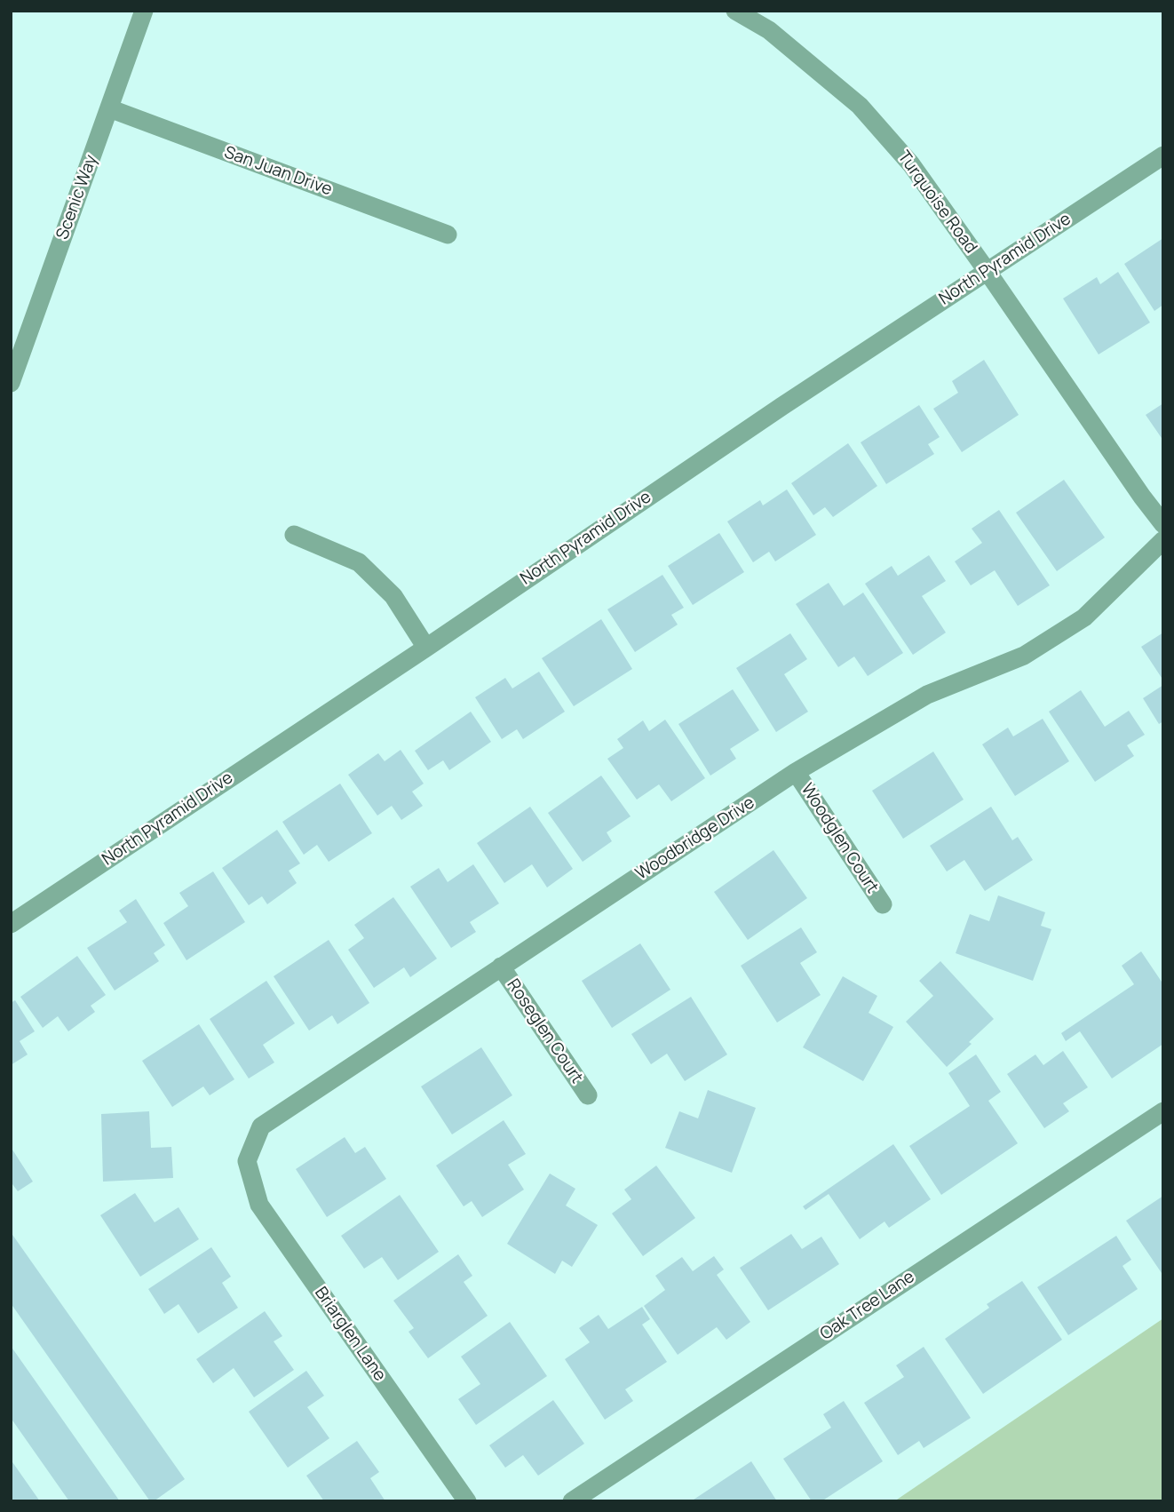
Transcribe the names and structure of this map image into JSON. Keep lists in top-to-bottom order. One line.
{"streets":{"street":["San Juan Drive","Scenic Way","Turquoise Road","North Pyramid Drive","Woodbridge Drive","Woodglen Court","Roseglen Court","Oak Tree Lane","Briarglen Lane"]},"crossings":[["San Juan Drive","Scenic Way"],["Turquoise Road","North Pyramid Drive"],["Woodbridge Drive","Woodglen Court"],["Woodbridge Drive","Roseglen Court"],["Woodbridge Drive","Briarglen Lane"]]}
